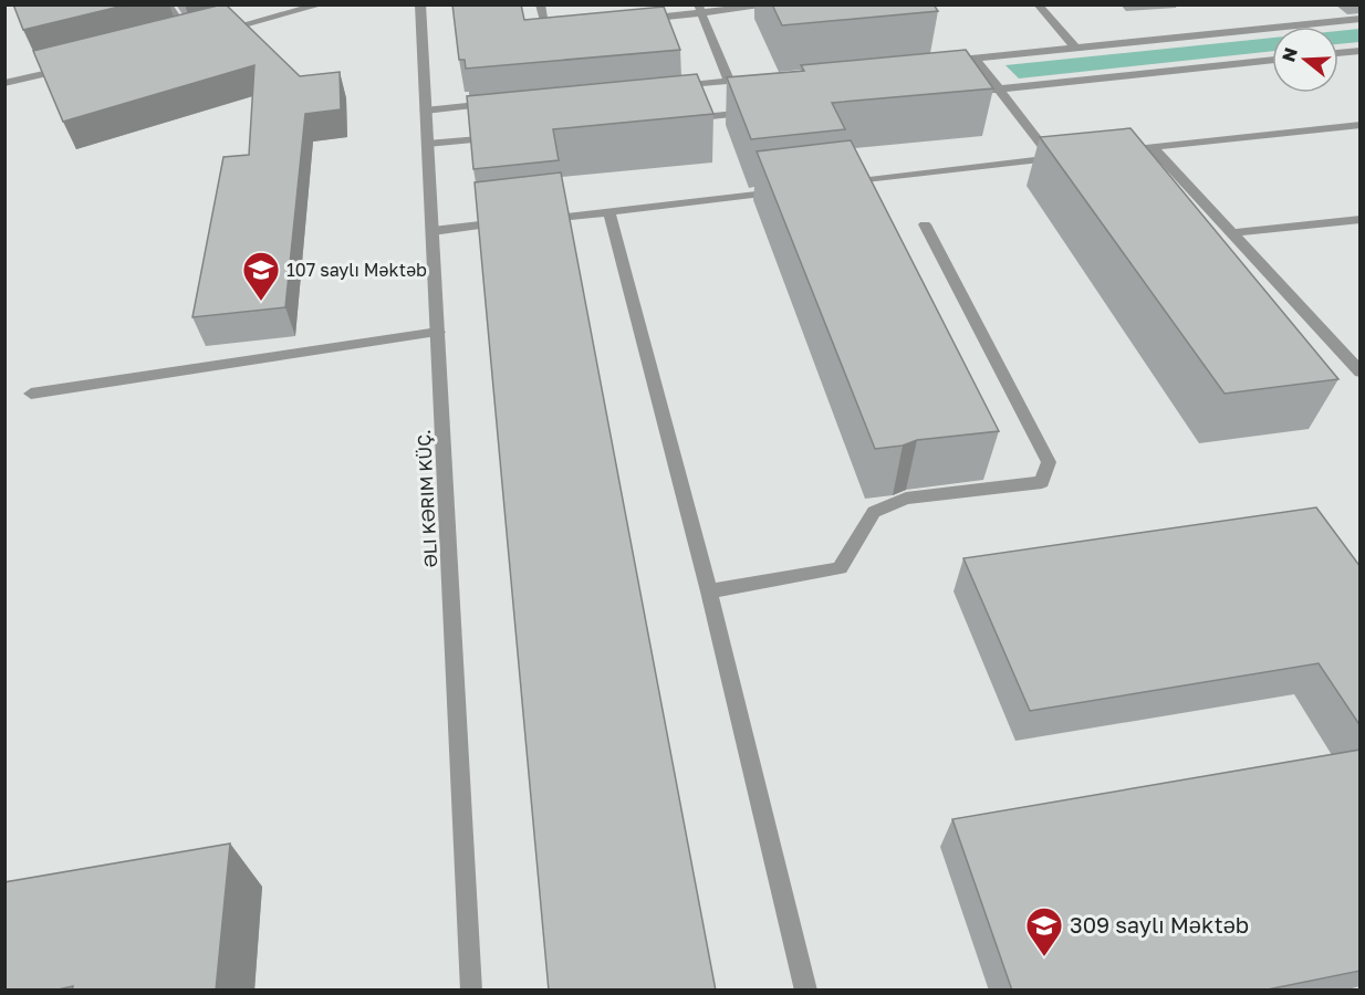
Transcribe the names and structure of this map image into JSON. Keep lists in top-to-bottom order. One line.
{"streets":{"street":["ƏLI KƏRIM KÜÇ."]},"places":{"school or university":["107 saylı Məktəb","309 saylı Məktəb"]},"north":"left"}
